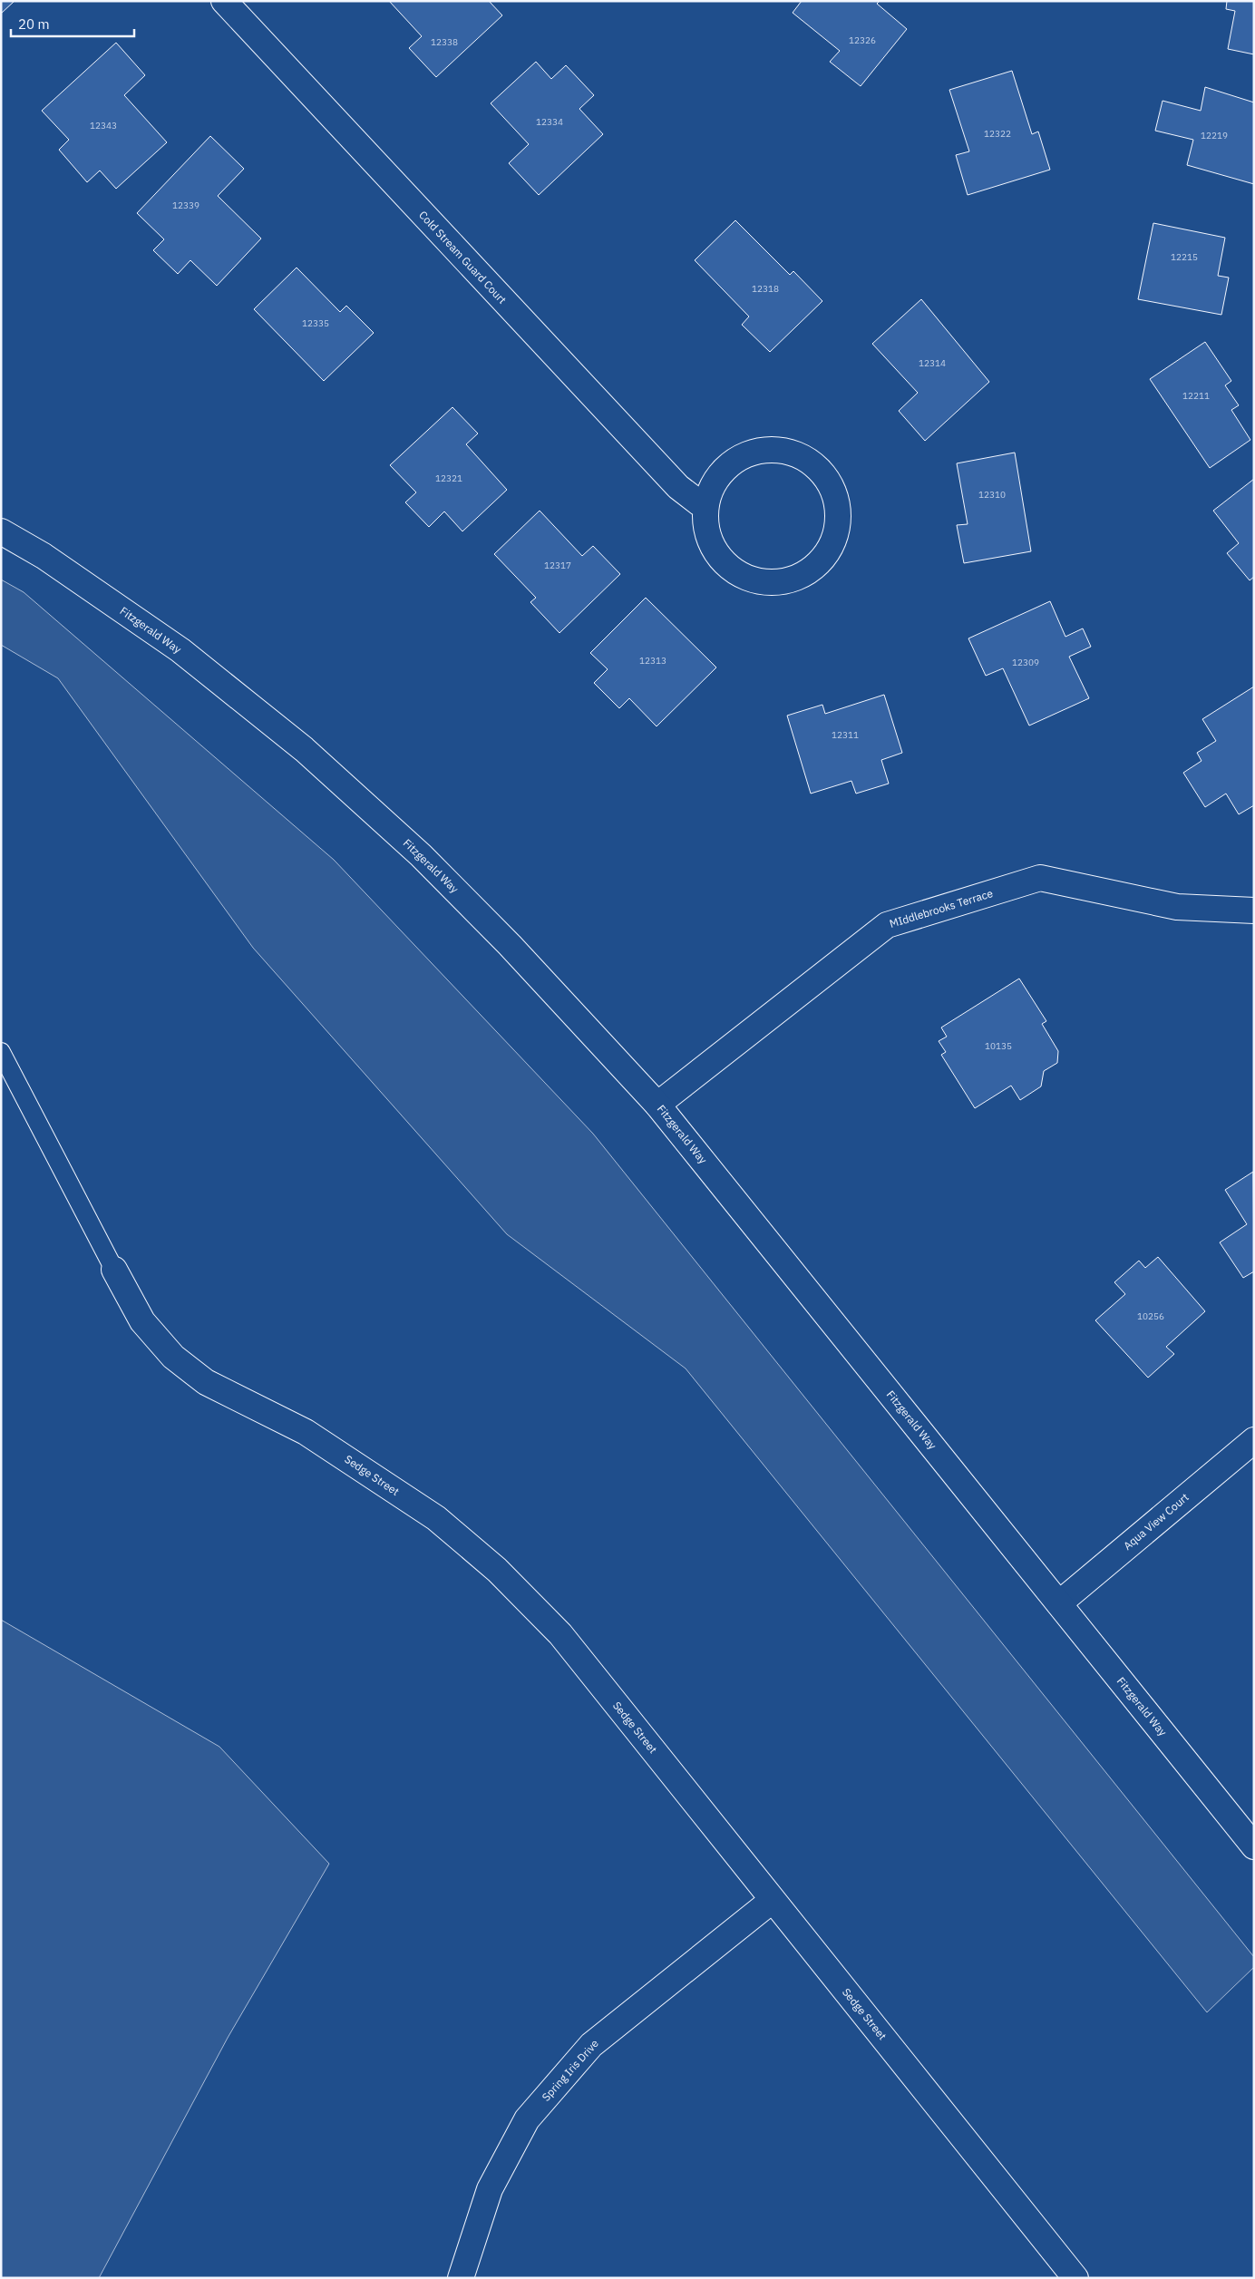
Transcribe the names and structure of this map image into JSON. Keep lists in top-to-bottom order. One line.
{"streets":{"street":["Cold Stream Guard Court","Fitzgerald Way","MIddlebrooks Terrace","Sedge Street","Aqua View Court","Spring Iris Drive"]},"crossings":[["Fitzgerald Way","MIddlebrooks Terrace"],["Fitzgerald Way","Aqua View Court"],["Sedge Street","Spring Iris Drive"]],"house_numbers":["12326","12338","12334","12343","12322","12219","12339","12215","12318","12335","12314","12211","12321","12310","12317","12313","12309","12311","10135","10256"],"scale_bar":"20 m"}
